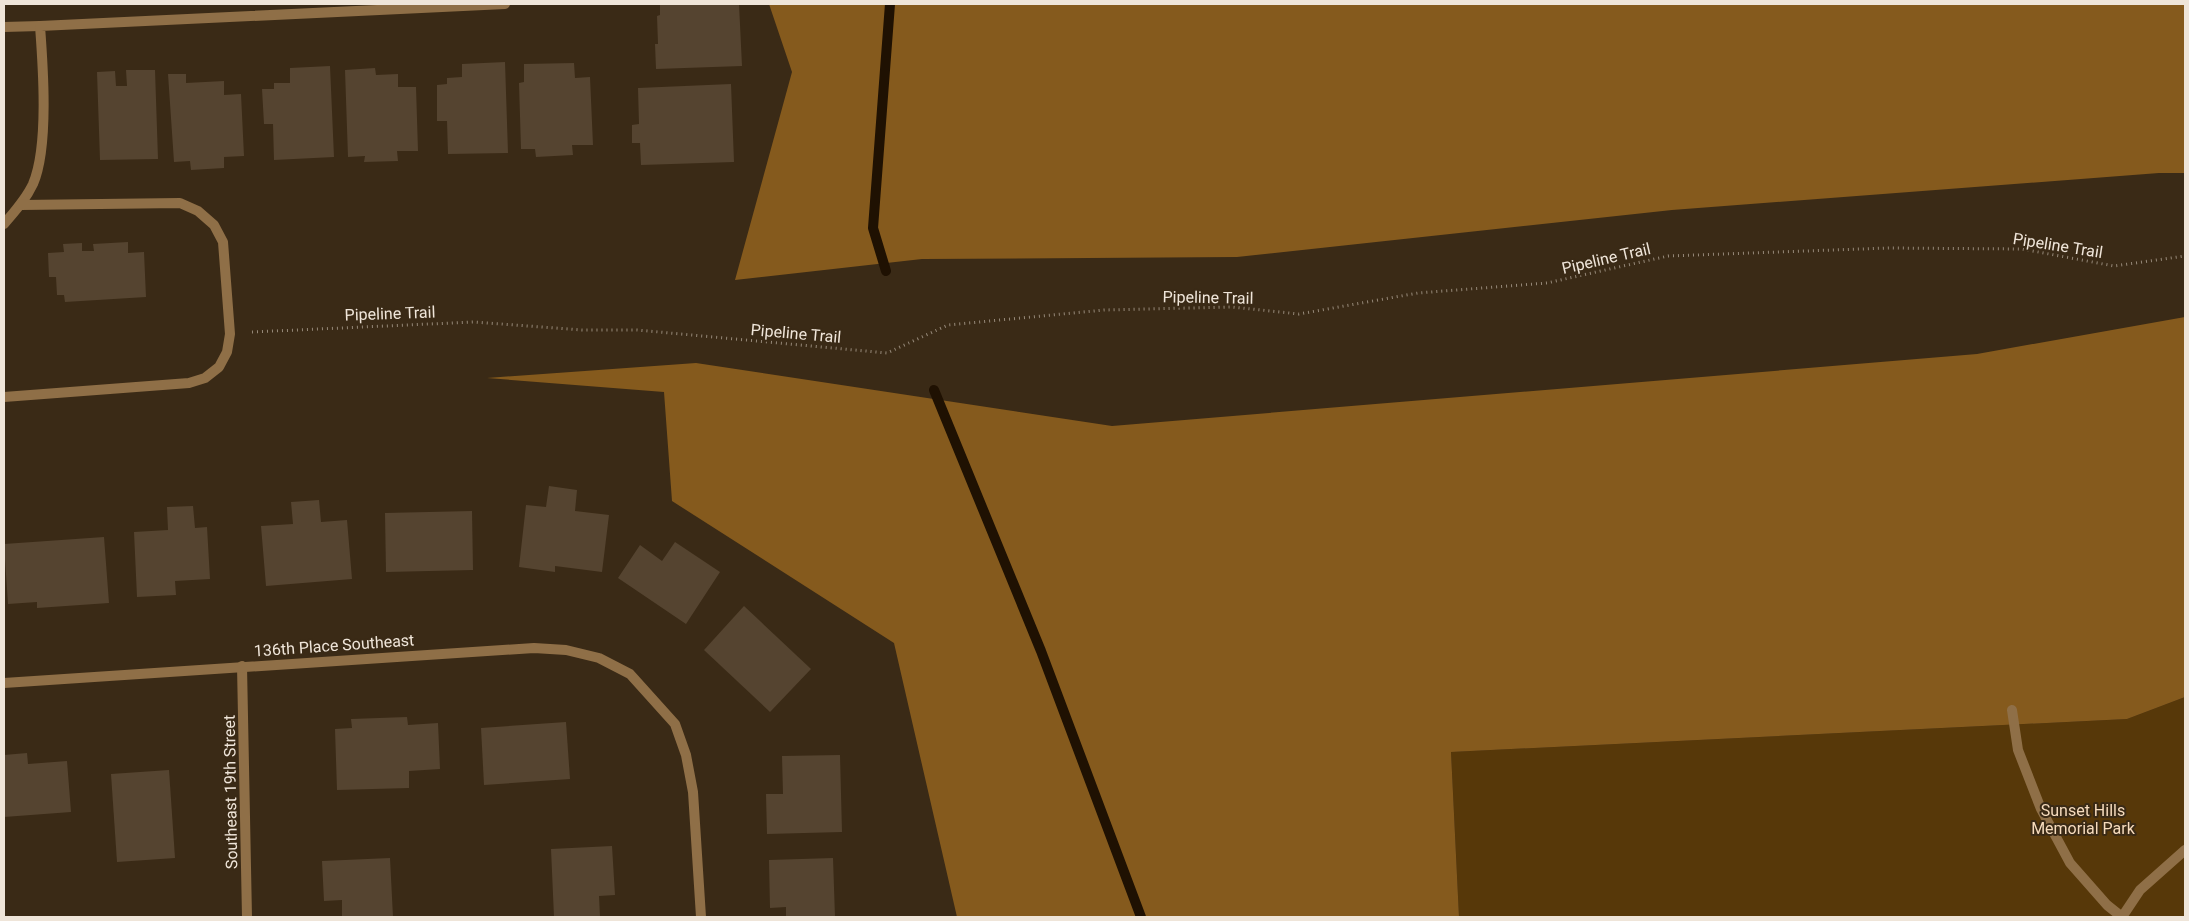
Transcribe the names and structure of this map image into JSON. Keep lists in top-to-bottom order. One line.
{"streets":{"street":["136th Place Southeast","Southeast 19th Street"],"path":["Pipeline Trail"]},"crossings":[["136th Place Southeast","Southeast 19th Street"]],"parks":["Sunset Hills Memorial Park"]}
